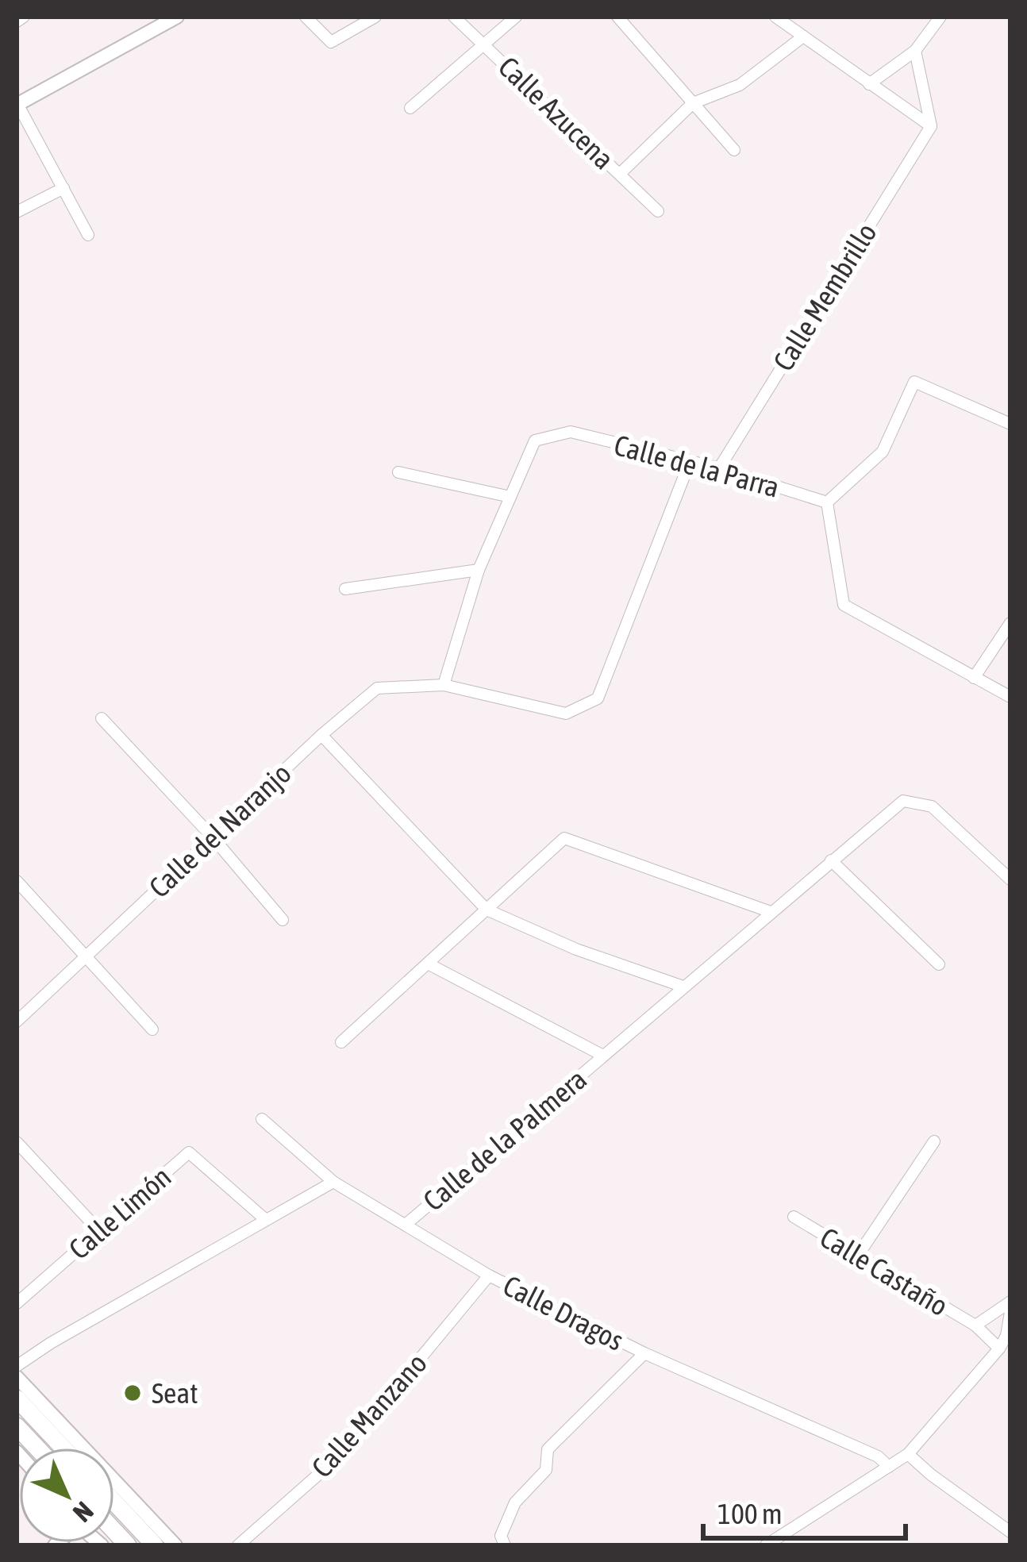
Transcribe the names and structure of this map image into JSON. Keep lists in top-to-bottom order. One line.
{"streets":{"street":["Calle Azucena","Calle Membrillo","Calle de la Parra","Calle del Naranjo","Calle de la Palmera","Calle Limón","Calle Castaño","Calle Dragos","Calle Manzano"]},"crossings":[["Calle Membrillo","Calle de la Parra"],["Calle de la Parra","Calle del Naranjo"],["Calle de la Palmera","Calle Dragos"],["Calle Dragos","Calle Manzano"]],"places":["Seat"],"scale_bar":"100 m","north":"bottom right"}
